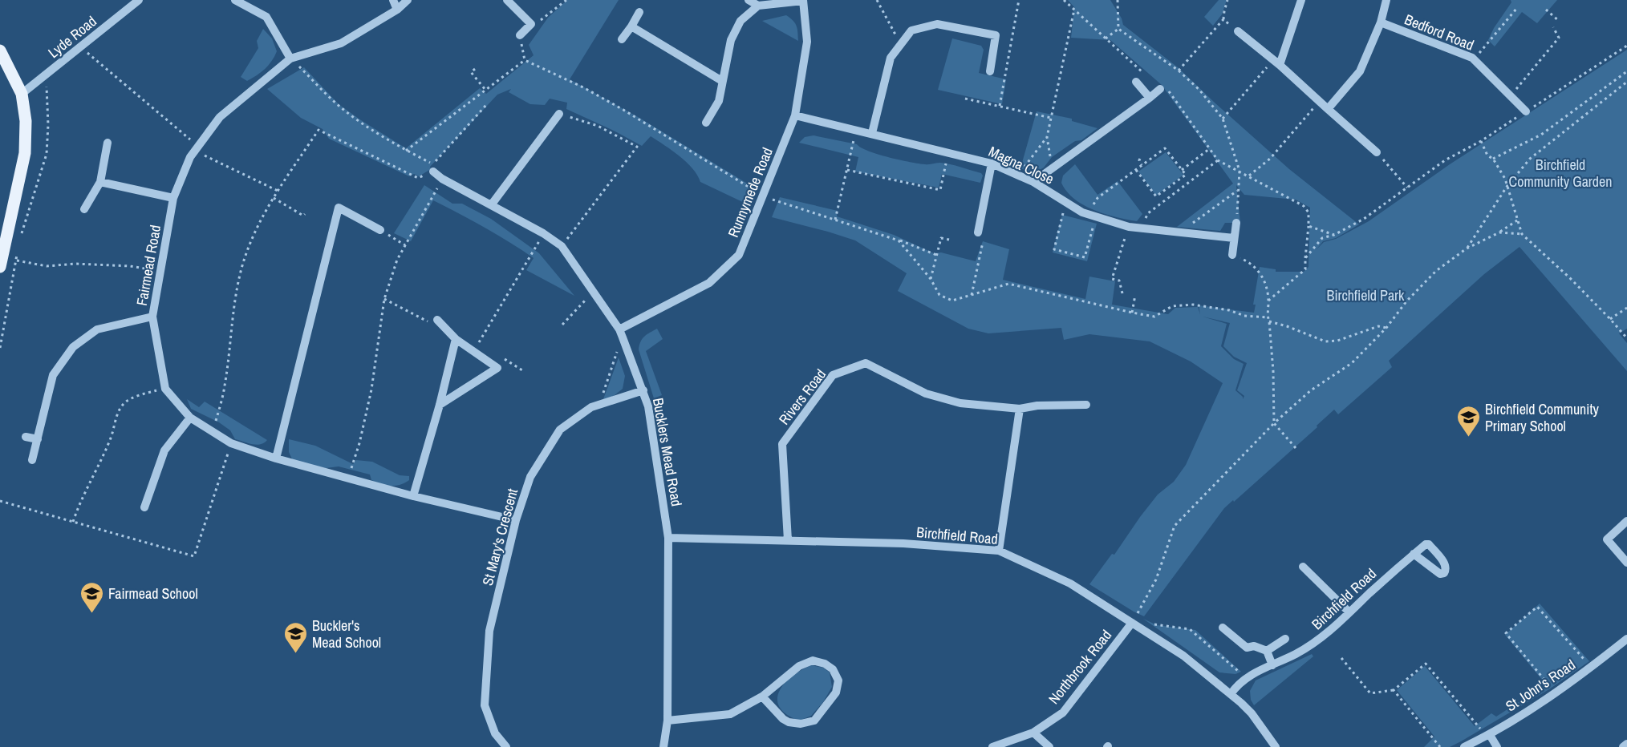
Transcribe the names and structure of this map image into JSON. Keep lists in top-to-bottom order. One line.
{"streets":{"street":["Bedford Road","Lyde Road","Magna Close","Runnymede Road","Fairmead Road","Rivers Road","Bucklers Mead Road","Birchfield Road","St Mary's Crescent","Northbrook Road","St John's Road"]},"crossings":[["Magna Close","Runnymede Road"],["Runnymede Road","Bucklers Mead Road"],["Fairmead Road","St Mary's Crescent"],["Rivers Road","Birchfield Road"],["Bucklers Mead Road","Birchfield Road"],["Bucklers Mead Road","St Mary's Crescent"],["Birchfield Road","Northbrook Road"]],"parks":["Birchfield Community Garden","Birchfield Park"],"places":{"school or university":["Birchfield Community Primary School","Fairmead School","Buckler's Mead School"]}}
